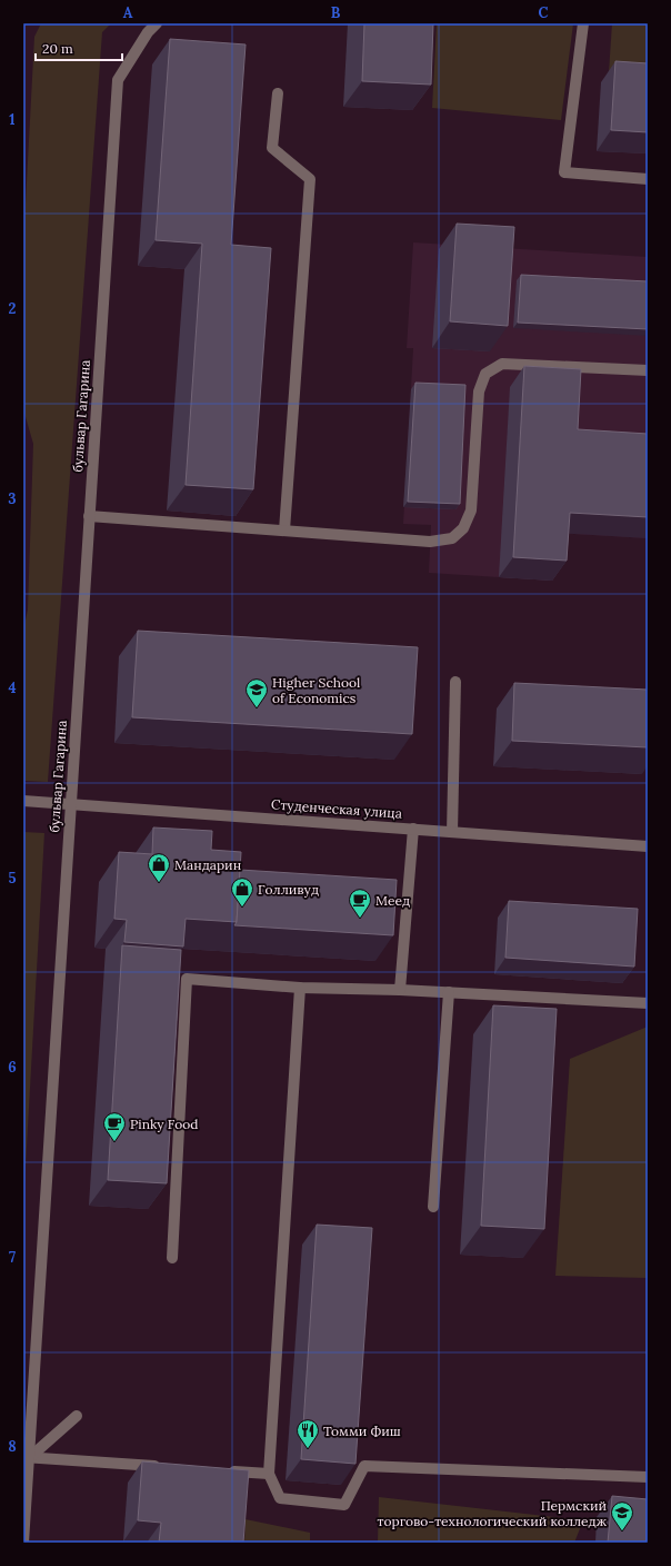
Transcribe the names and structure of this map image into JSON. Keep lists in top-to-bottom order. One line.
{"streets":{"street":["бульвар Гагарина","Студенческая улица"]},"crossings":[["бульвар Гагарина","Студенческая улица"]],"places":{"school or university":["Higher School of Economics","Пермский торгово-технологический колледж"],"shop":["Мандарин","Голливуд"],"cafe":["Меед","Pinky Food"],"restaurant":["Томми Фиш"]},"scale_bar":"20 m","grid":{"columns":["A","B","C"],"rows":["1","2","3","4","5","6","7","8"]}}
